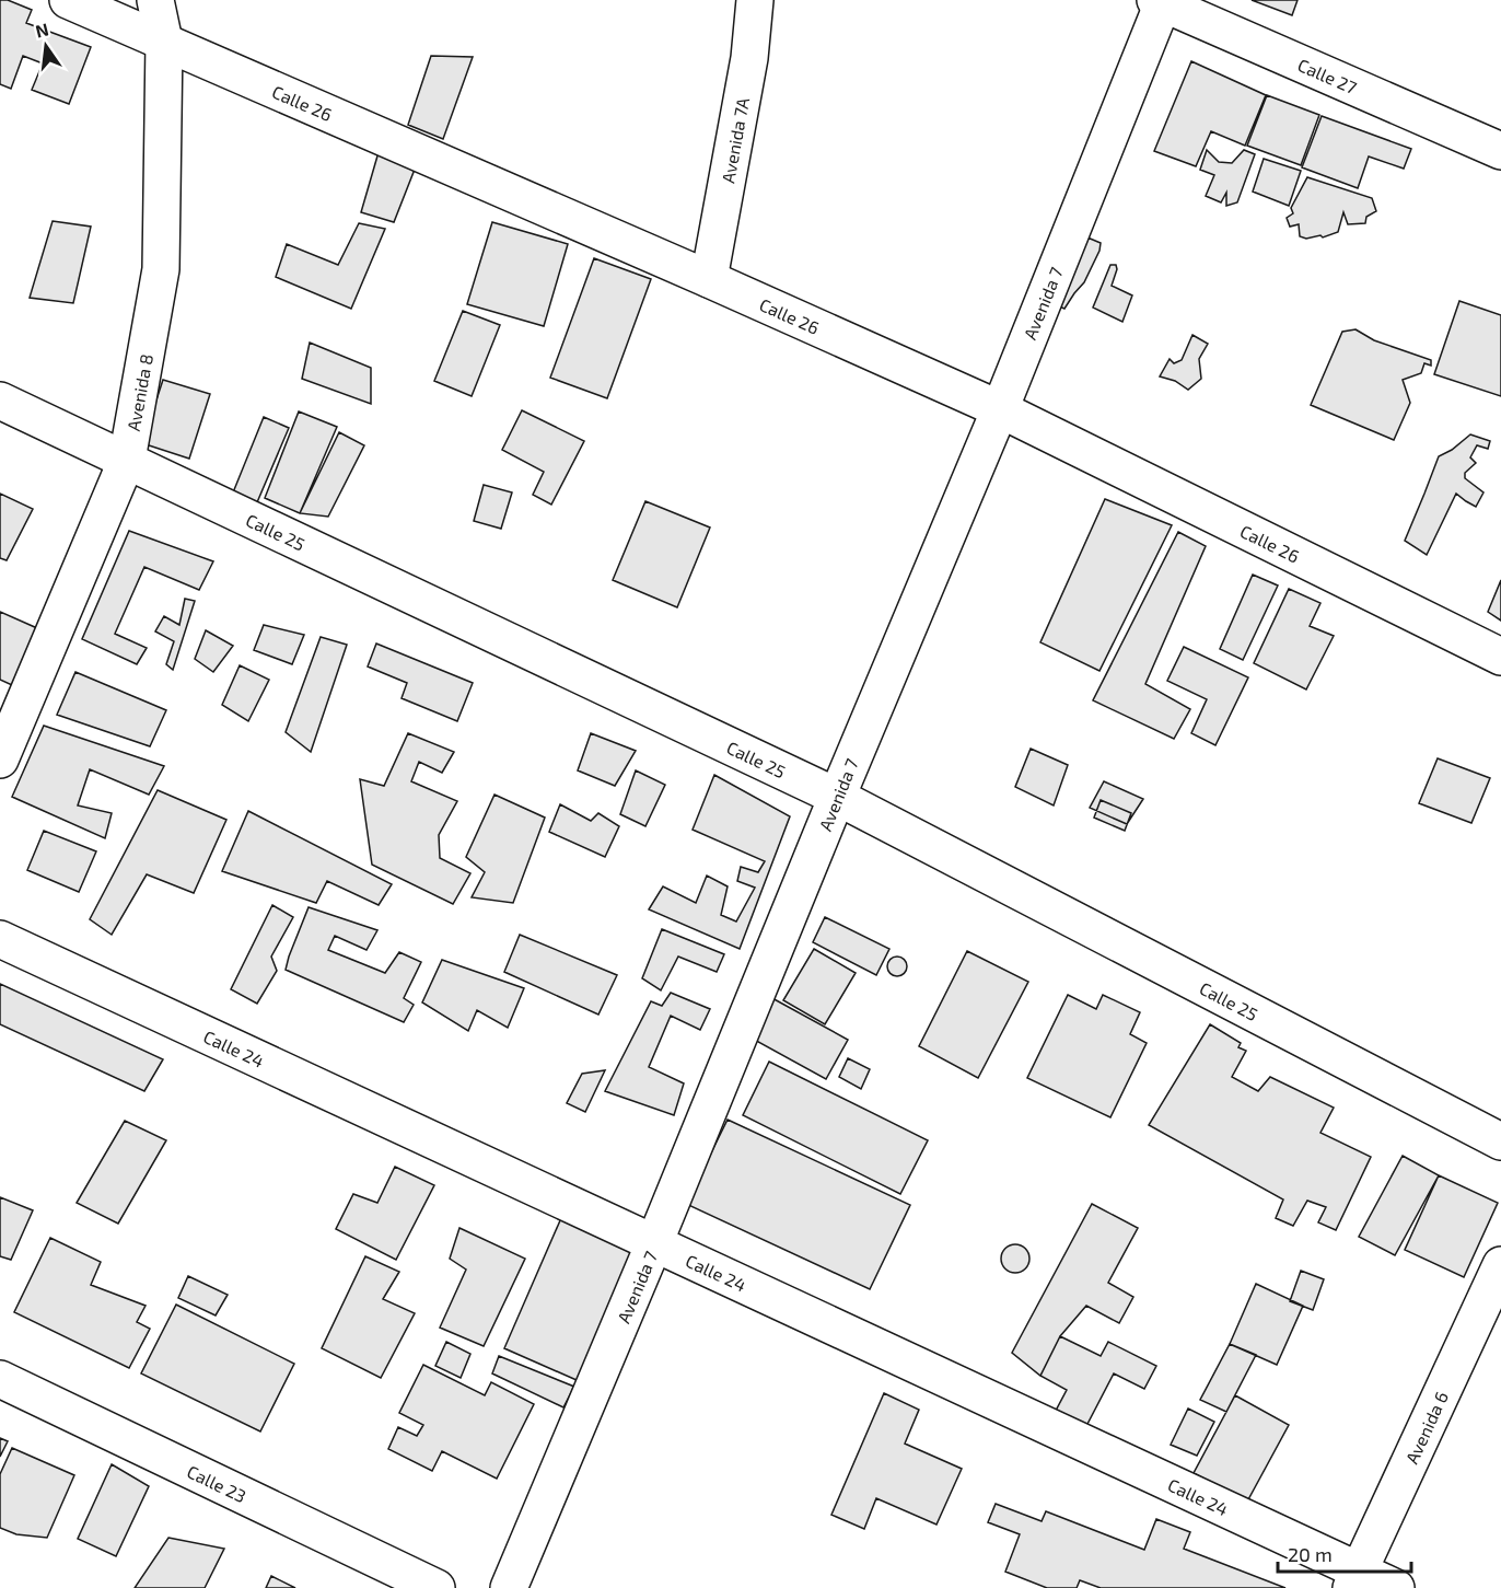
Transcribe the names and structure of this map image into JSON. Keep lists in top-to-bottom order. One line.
{"streets":{"street":["Calle 27","Calle 26","Avenida 7A","Avenida 7","Avenida 8","Calle 25","Calle 24","Avenida 6","Calle 23"]},"crossings":[["Calle 27","Avenida 7"],["Calle 26","Avenida 7A"],["Calle 26","Avenida 7"],["Calle 26","Avenida 8"],["Avenida 7","Calle 25"],["Avenida 7","Calle 24"],["Avenida 8","Calle 25"],["Calle 24","Avenida 6"]],"scale_bar":"20 m","north":"top"}
